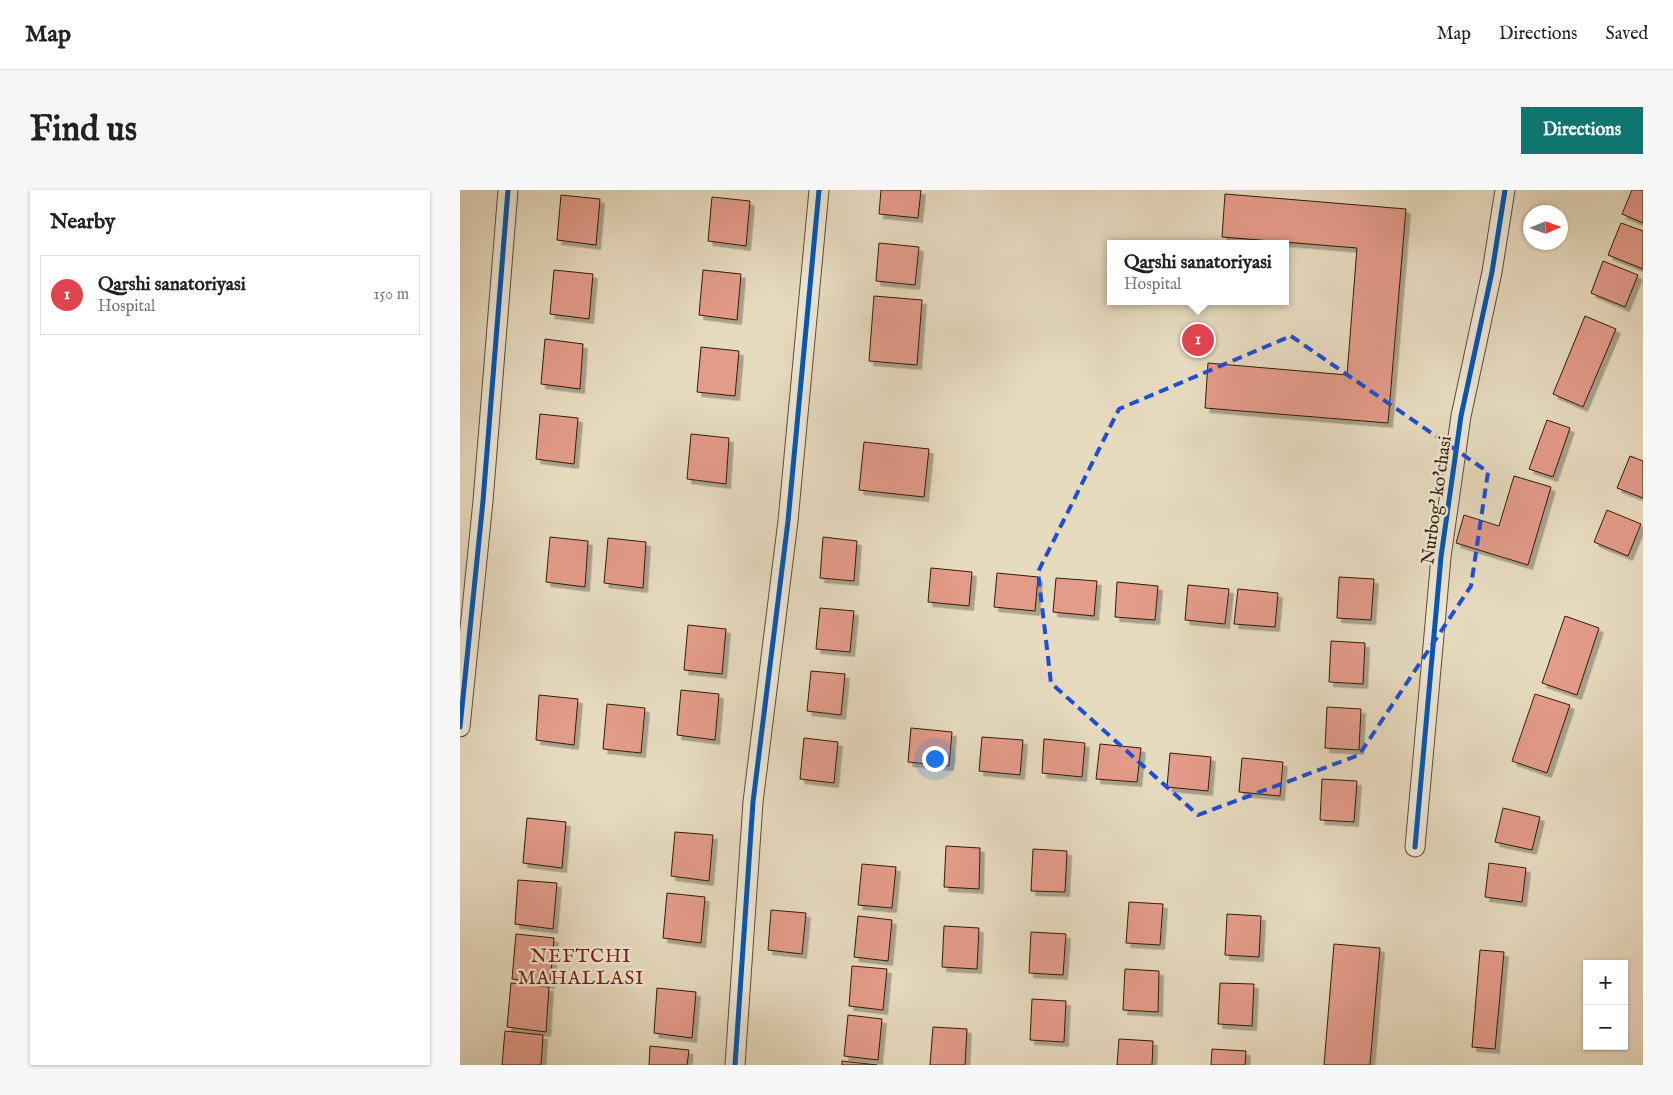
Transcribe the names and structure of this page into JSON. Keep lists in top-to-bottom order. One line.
{"streets":{"street":["Nurbog' ko'chasi"]},"districts":["NEFTCHI MAHALLASI"],"north":"right","page":{"header":"Map","nav":["Map","Directions","Saved"],"buttons":"Directions","title":"Find us","heading":"Nearby","popup":["Qarshi sanatoriyasi","Hospital"],"list":[{"mark":"1","name":"Qarshi sanatoriyasi","note":"Hospital","value":"150 m"}],"pins":"1","map_buttons":["+","−"]}}
